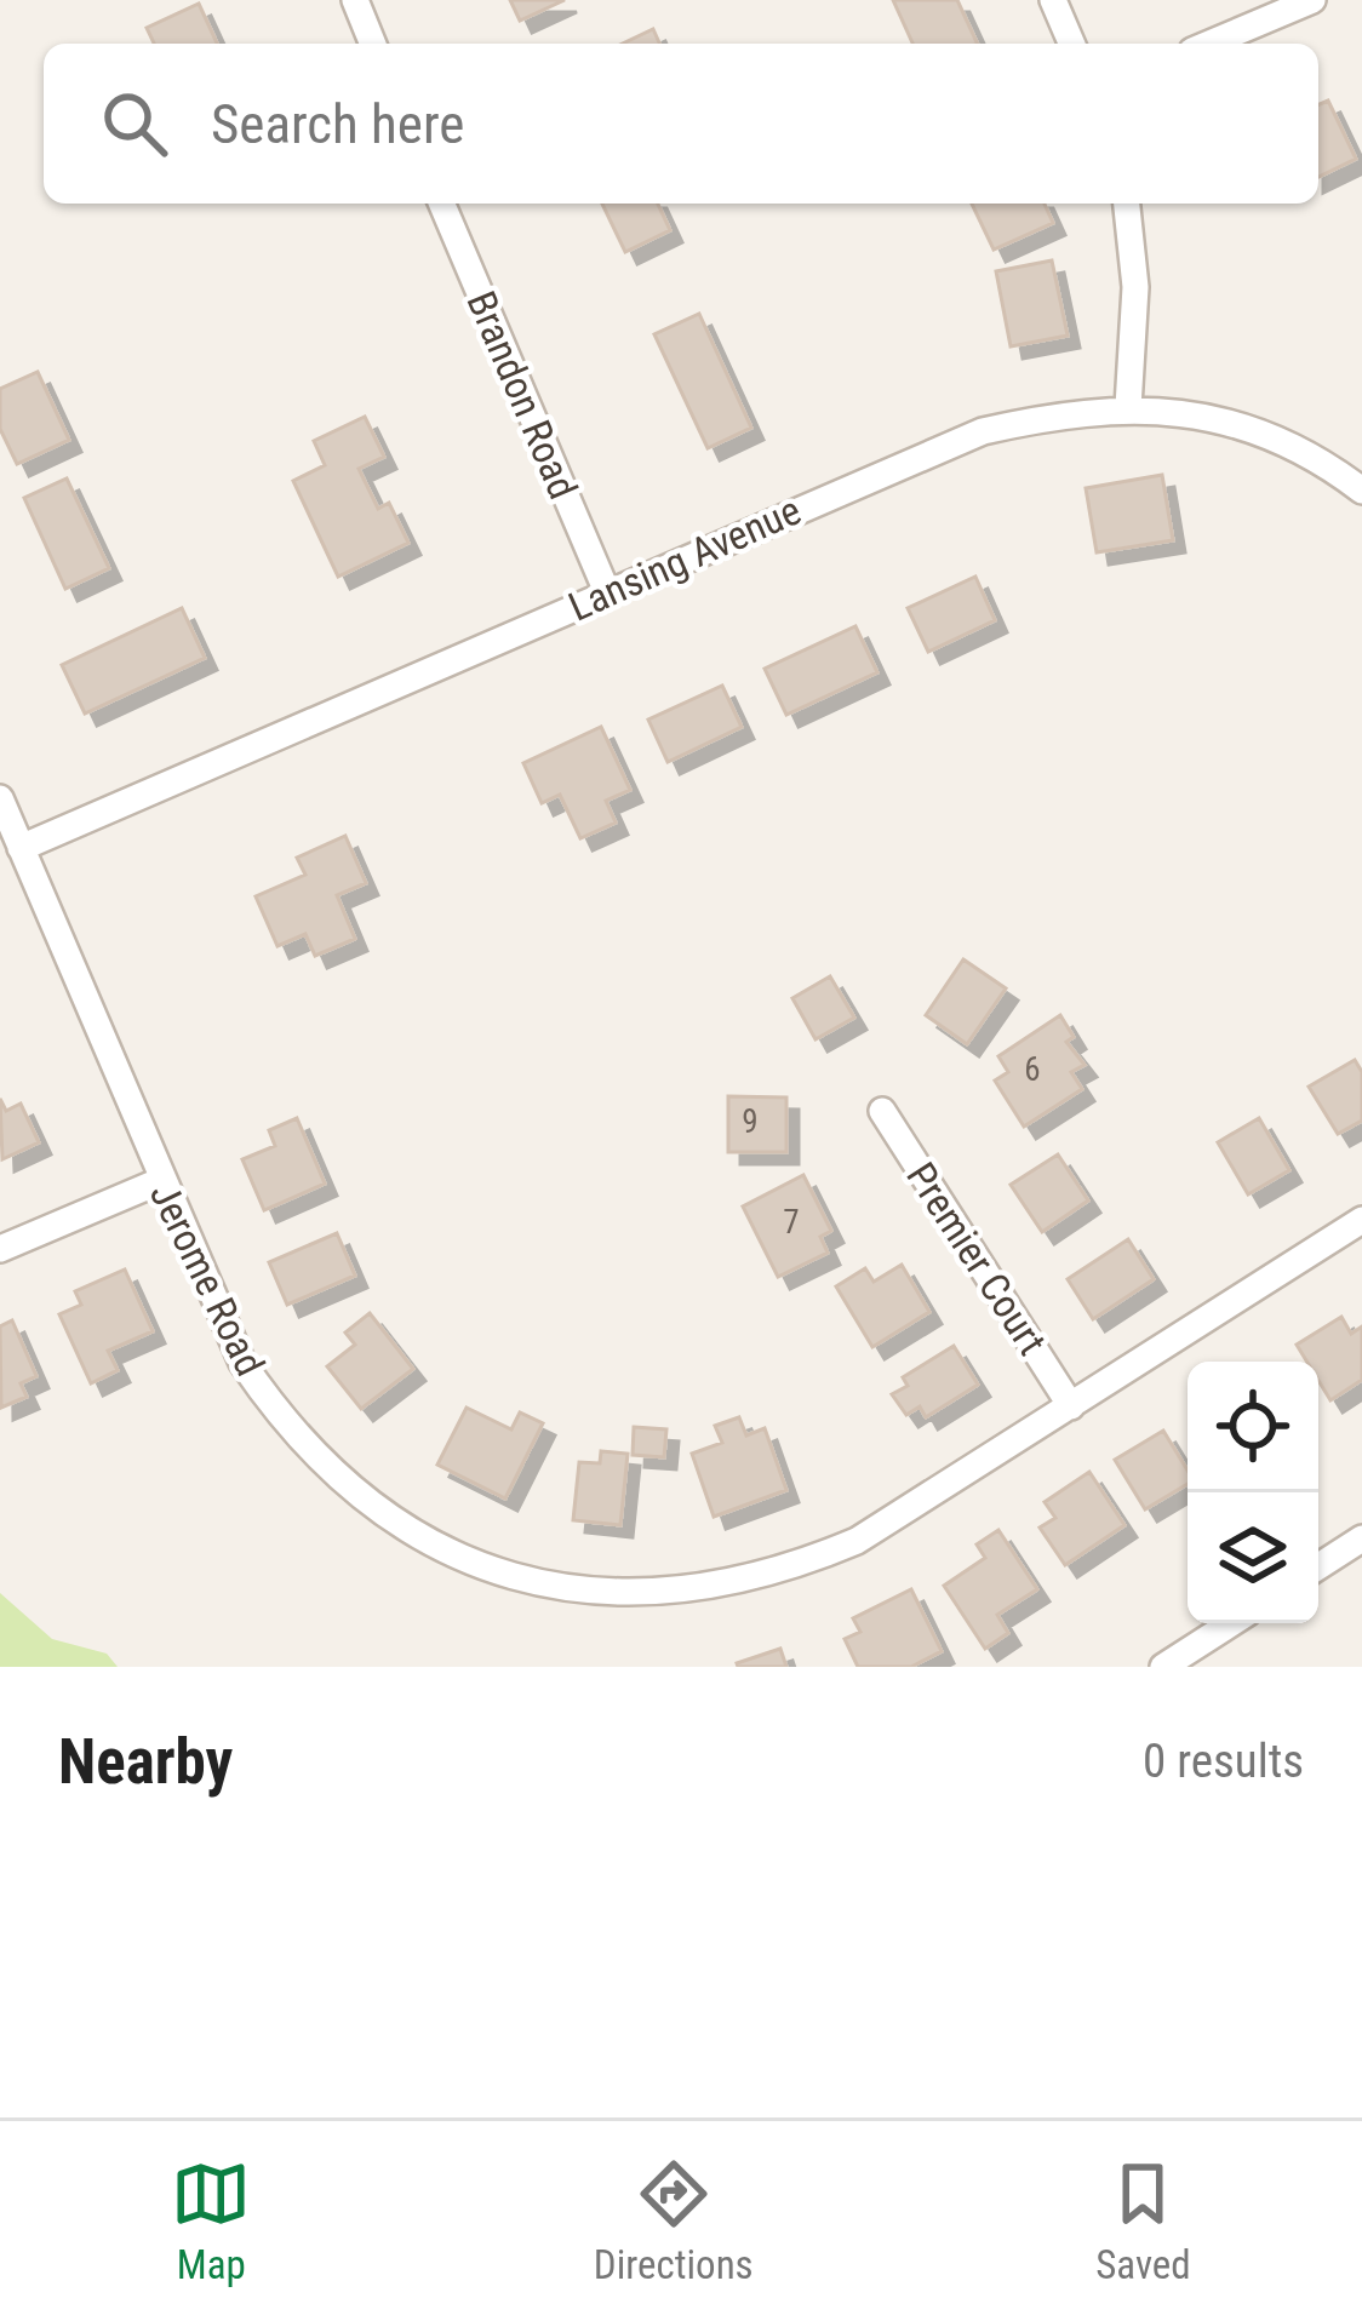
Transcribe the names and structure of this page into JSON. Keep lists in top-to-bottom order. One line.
{"streets":{"street":["Brandon Road","Lansing Avenue","Premier Court","Jerome Road"]},"crossings":[["Brandon Road","Lansing Avenue"],["Lansing Avenue","Jerome Road"],["Premier Court","Jerome Road"]],"house_numbers":["6","9","7"],"page":{"search":"Search here","heading":["Nearby","0 results"],"nav":["Map","Directions","Saved"]}}
